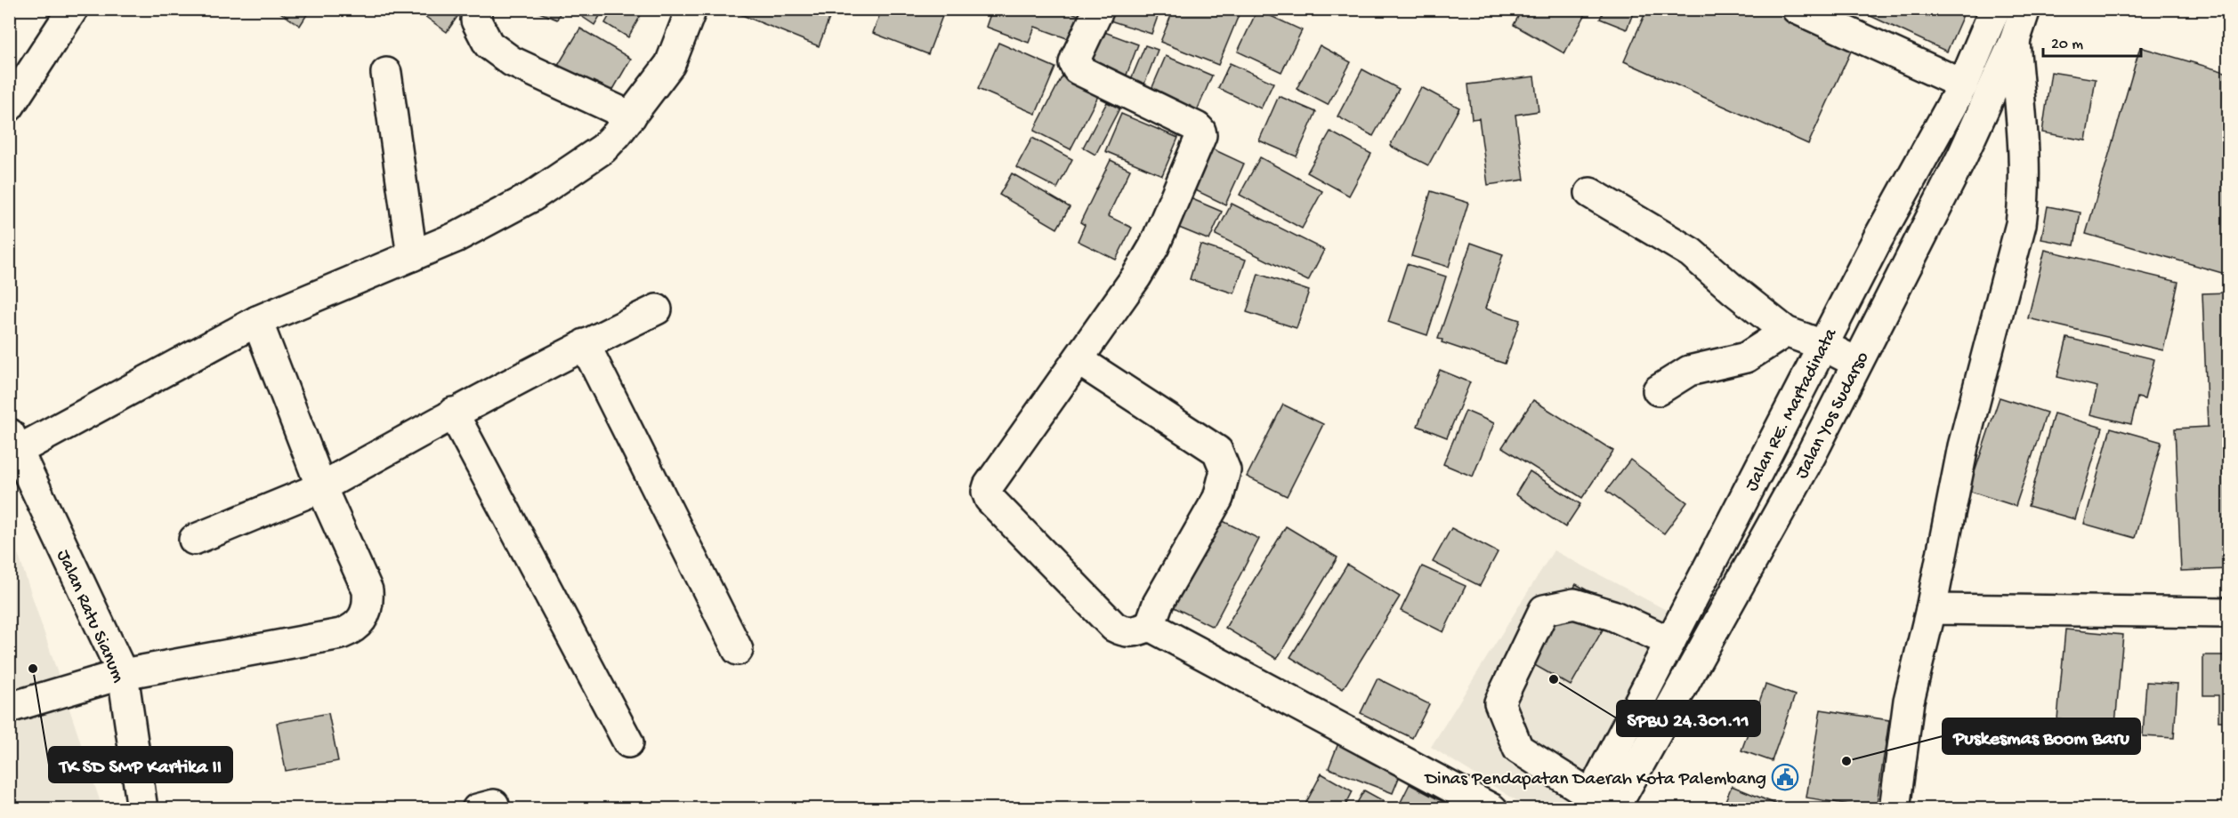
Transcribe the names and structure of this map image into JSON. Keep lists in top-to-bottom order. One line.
{"streets":{"main road":["Jalan RE. Martadinata","Jalan Yos Sudarso","Jalan Ratu Sianum"]},"crossings":[["Jalan RE. Martadinata","Jalan Yos Sudarso"]],"places":{"other":["TK SD SMP Kartika II","SPBU 24.301.11","Puskesmas Boom Baru"],"public building":["Dinas Pendapatan Daerah Kota Palembang"]},"scale_bar":"20 m"}
